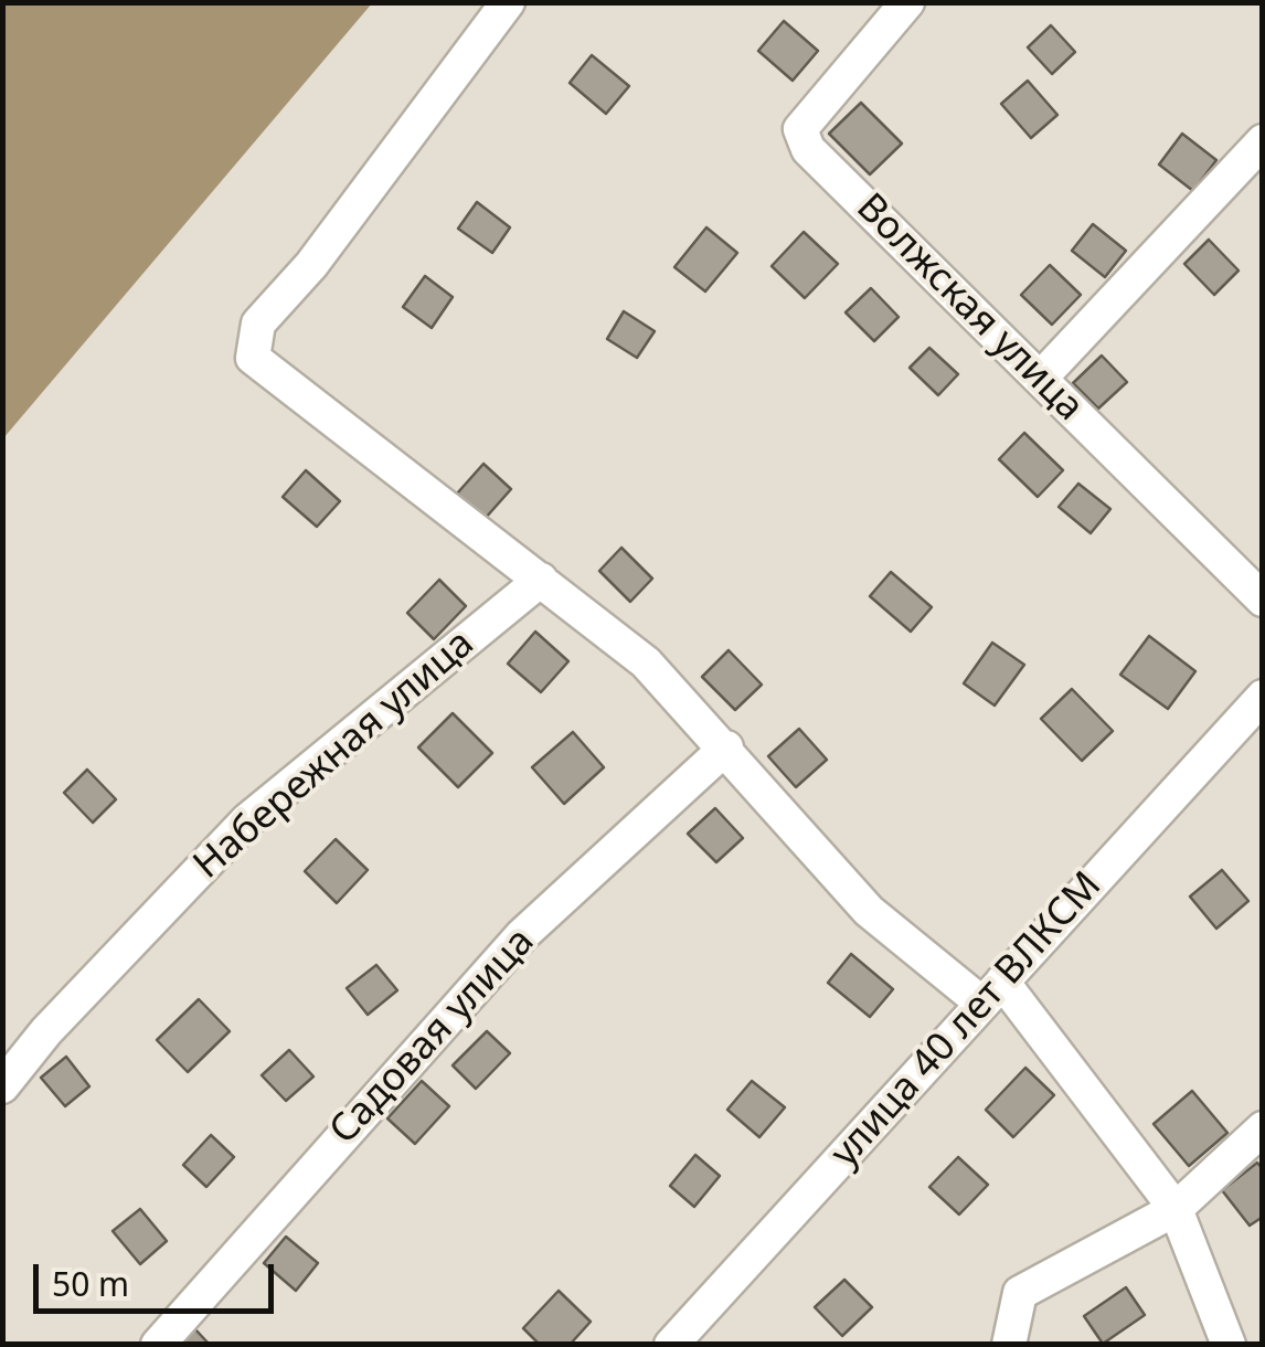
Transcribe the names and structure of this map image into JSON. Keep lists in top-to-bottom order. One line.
{"streets":{"street":["Волжская улица","Набережная улица","улица 40 лет ВЛКСМ","Садовая улица"]},"scale_bar":"50 m"}
